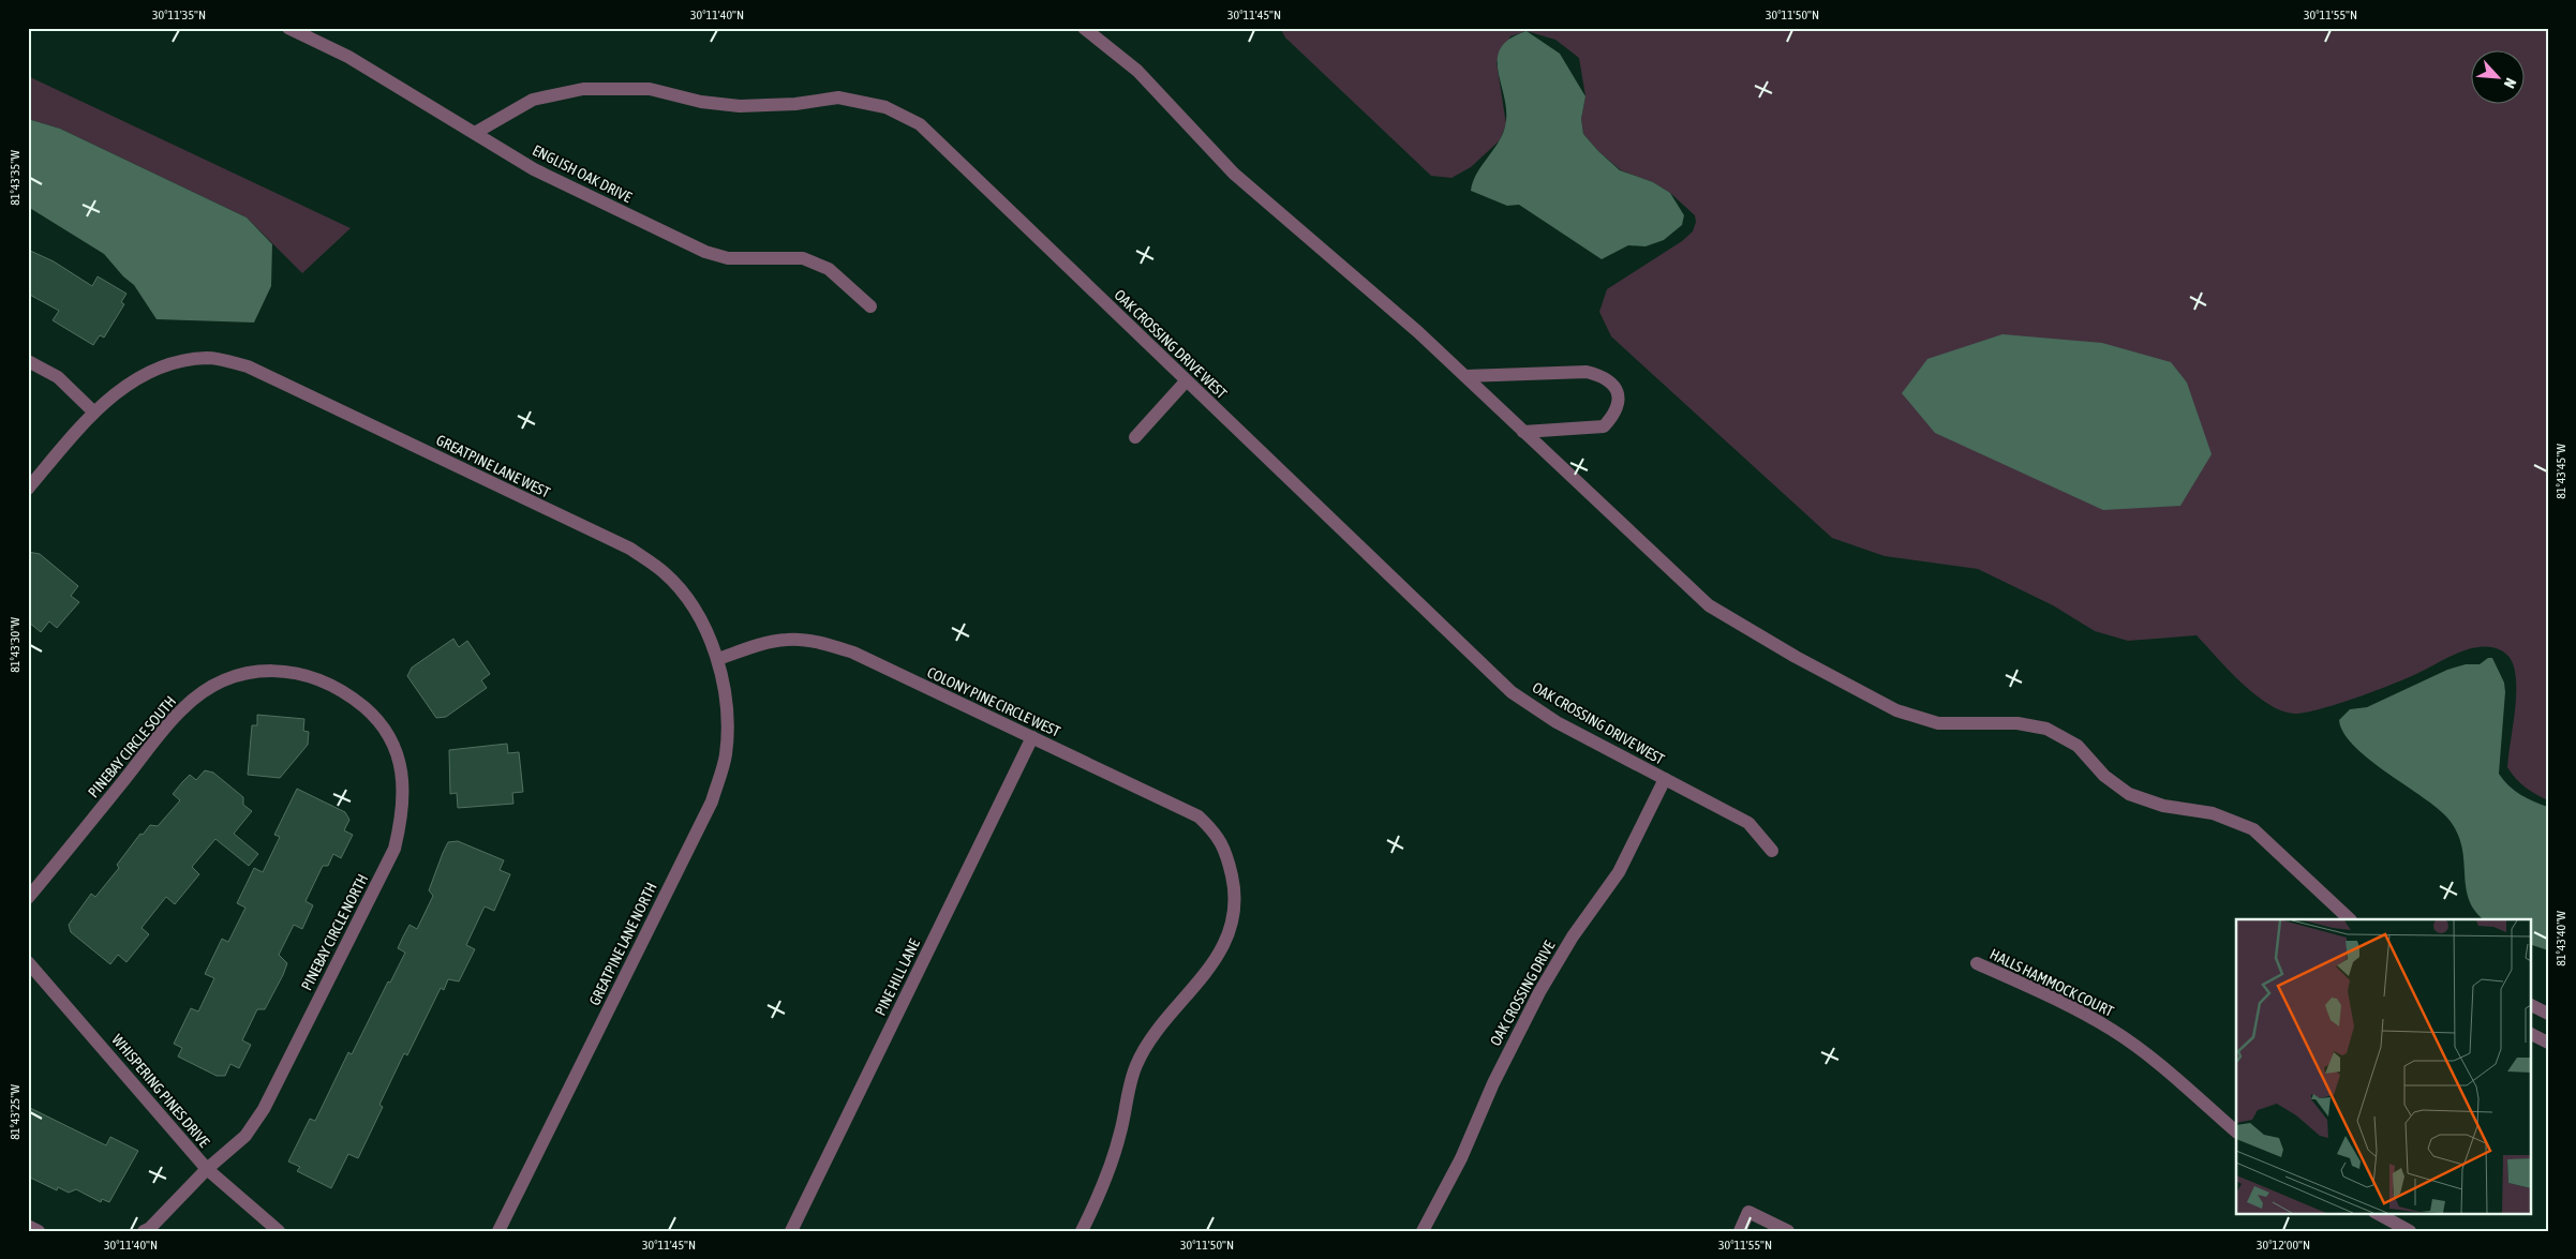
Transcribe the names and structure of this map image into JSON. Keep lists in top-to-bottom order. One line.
{"streets":{"street":["ENGLISH OAK DRIVE","OAK CROSSING DRIVE WEST","GREATPINE LANE WEST","COLONY PINE CIRCLE WEST","PINEBAY CIRCLE SOUTH","PINEBAY CIRCLE NORTH","GREATPINE LANE NORTH","PINE HILL LANE","HALLS HAMMOCK COURT","OAK CROSSING DRIVE","WHISPERING PINES DRIVE"]},"crossings":[["ENGLISH OAK DRIVE","OAK CROSSING DRIVE WEST"],["OAK CROSSING DRIVE WEST","OAK CROSSING DRIVE"],["GREATPINE LANE WEST","COLONY PINE CIRCLE WEST"],["GREATPINE LANE WEST","GREATPINE LANE NORTH"],["COLONY PINE CIRCLE WEST","GREATPINE LANE NORTH"],["COLONY PINE CIRCLE WEST","PINE HILL LANE"],["PINEBAY CIRCLE SOUTH","PINEBAY CIRCLE NORTH"],["PINEBAY CIRCLE NORTH","WHISPERING PINES DRIVE"]],"north":"bottom right","coordinates":["30°11'35\"N","30°11'40\"N","30°11'45\"N","30°11'50\"N","30°11'55\"N","81°43'35\"W","81°43'45\"W","81°43'30\"W","81°43'40\"W","81°43'25\"W","30°12'00\"N"]}
